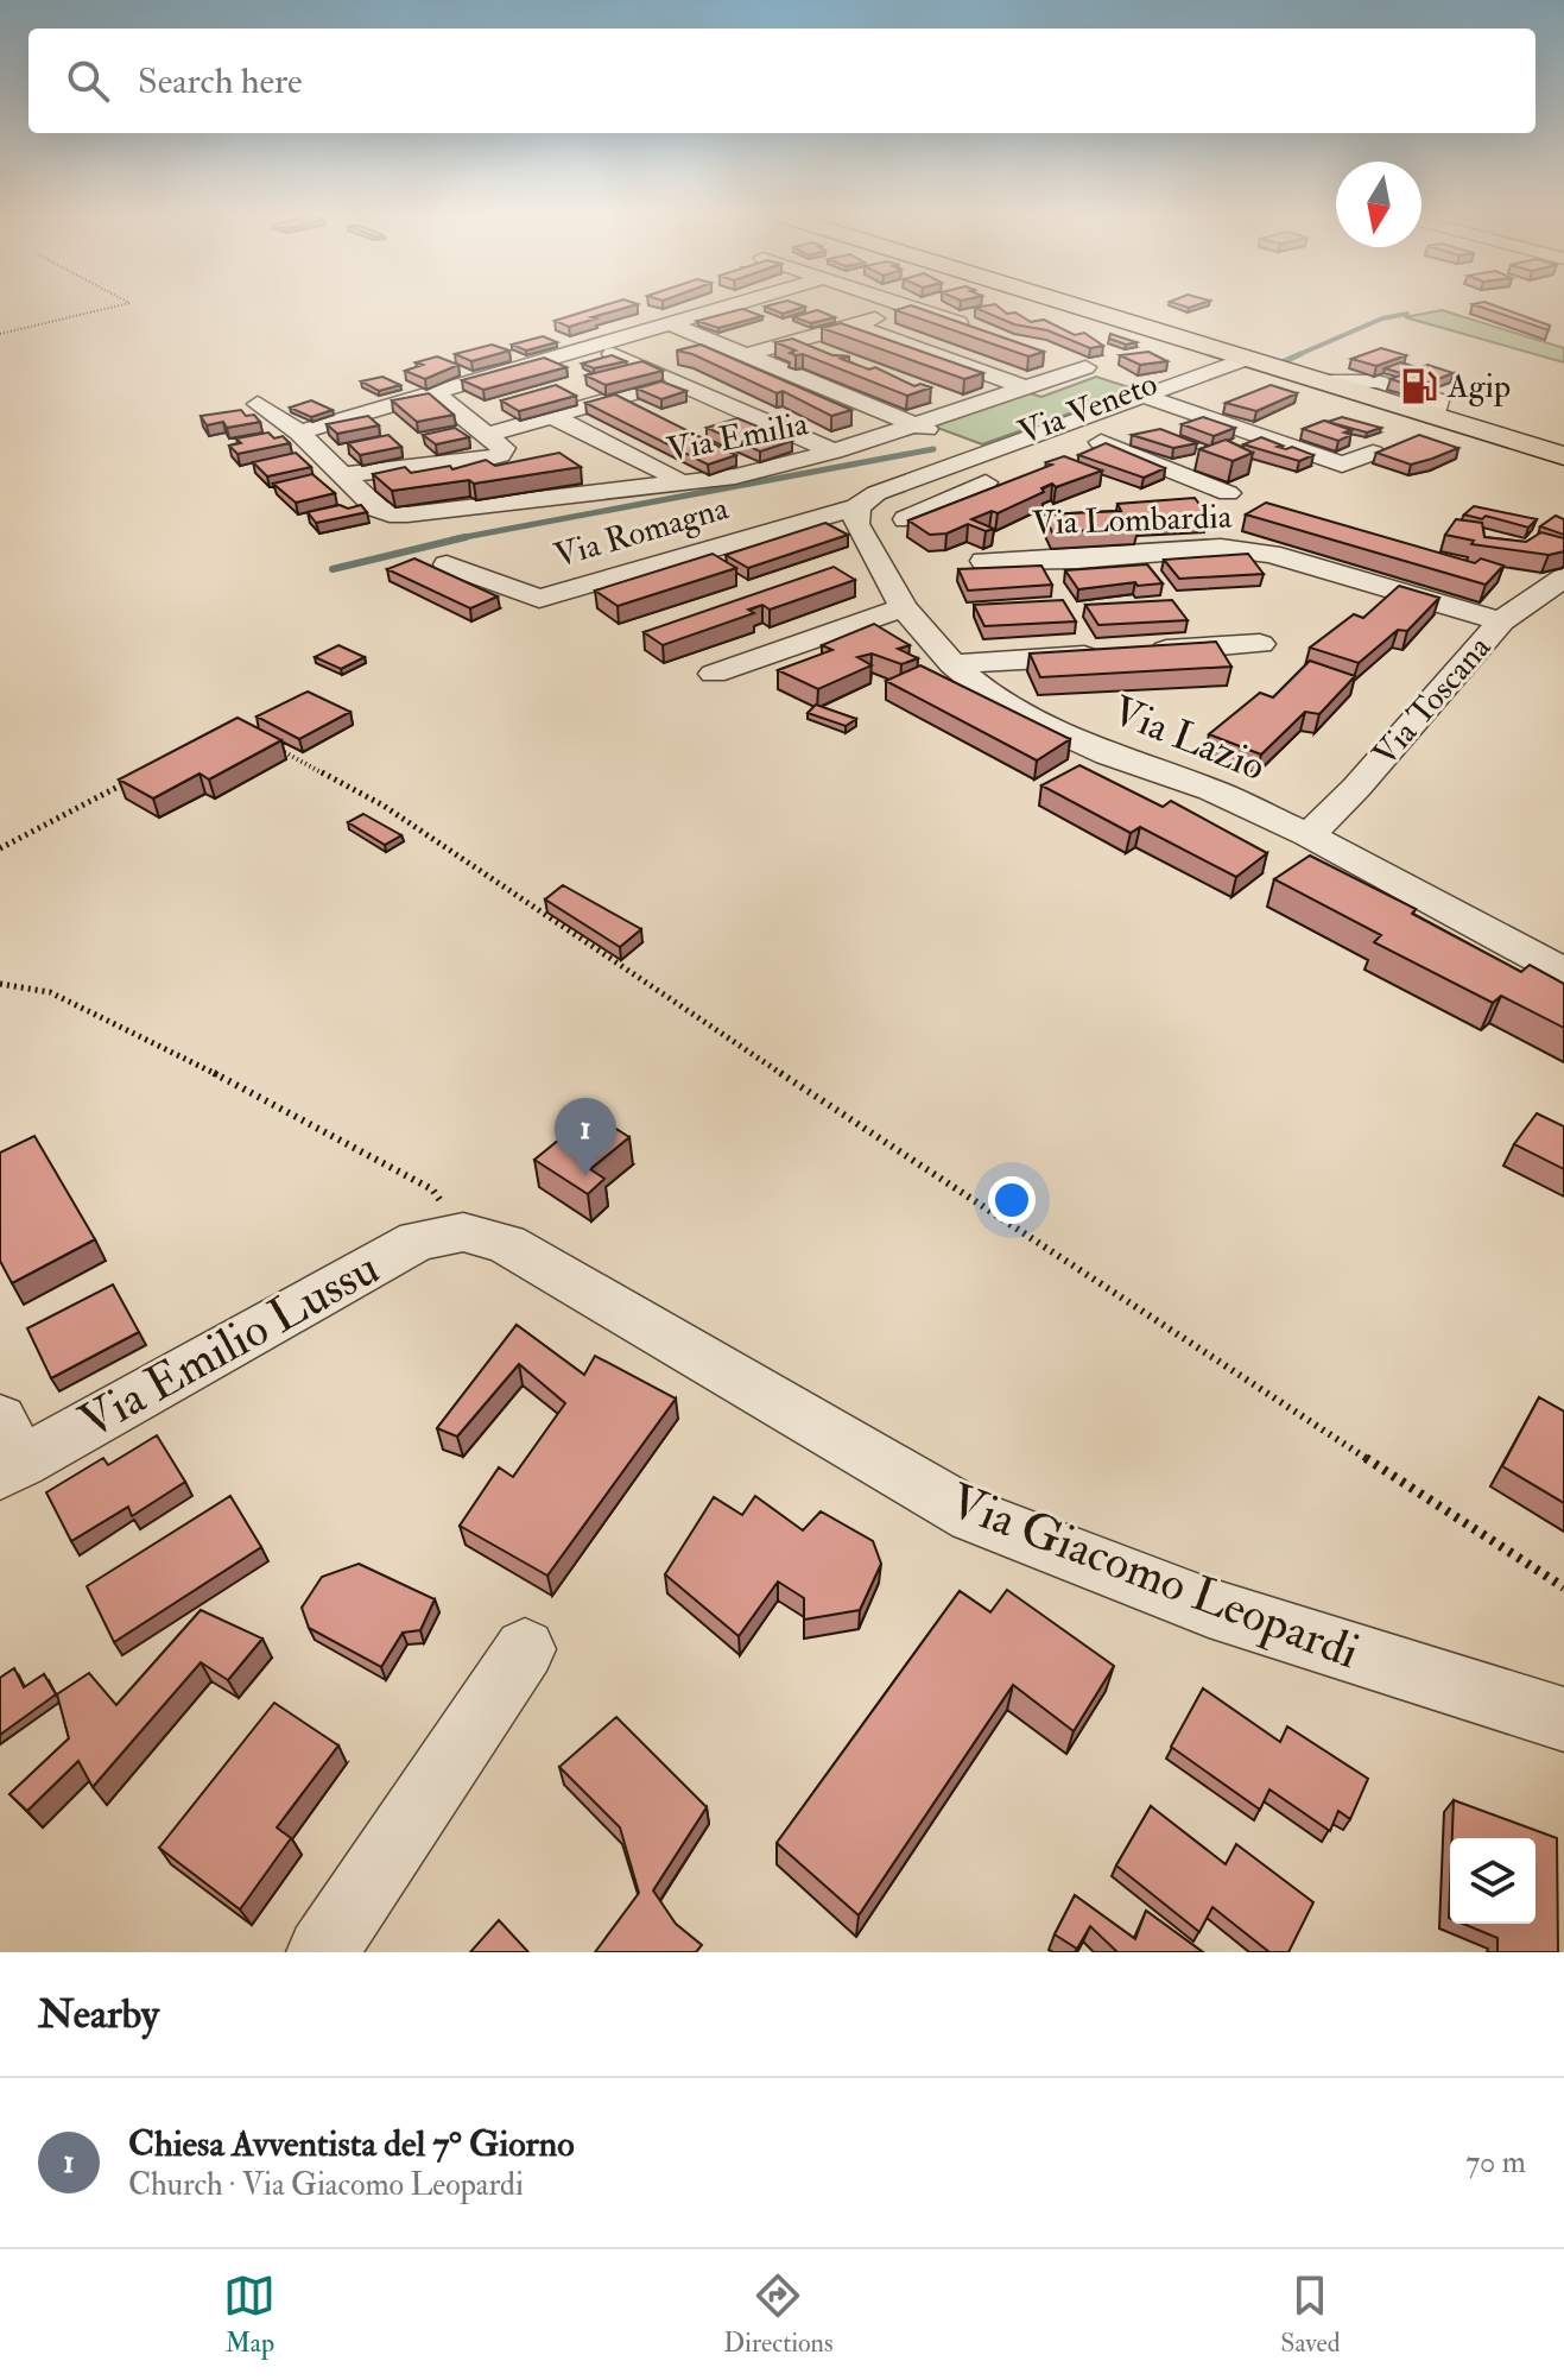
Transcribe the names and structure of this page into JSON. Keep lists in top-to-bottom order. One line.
{"streets":{"street":["Via Veneto","Via Emilia","Via Lombardia","Via Romagna","Via Toscana","Via Lazio","Via Emilio Lussu","Via Giacomo Leopardi"]},"crossings":[["Via Veneto","Via Romagna"],["Via Veneto","Via Lazio"],["Via Lombardia","Via Toscana"],["Via Romagna","Via Lazio"],["Via Toscana","Via Lazio"],["Via Emilio Lussu","Via Giacomo Leopardi"]],"places":{"fuel station":["Agip"]},"north":"bottom","page":{"search":"Search here","pins":"1","heading":"Nearby","list":[{"mark":"1","name":"Chiesa Avventista del 7° Giorno","note":"Church · Via Giacomo Leopardi","value":"70 m"}],"nav":["Map","Directions","Saved"]}}
